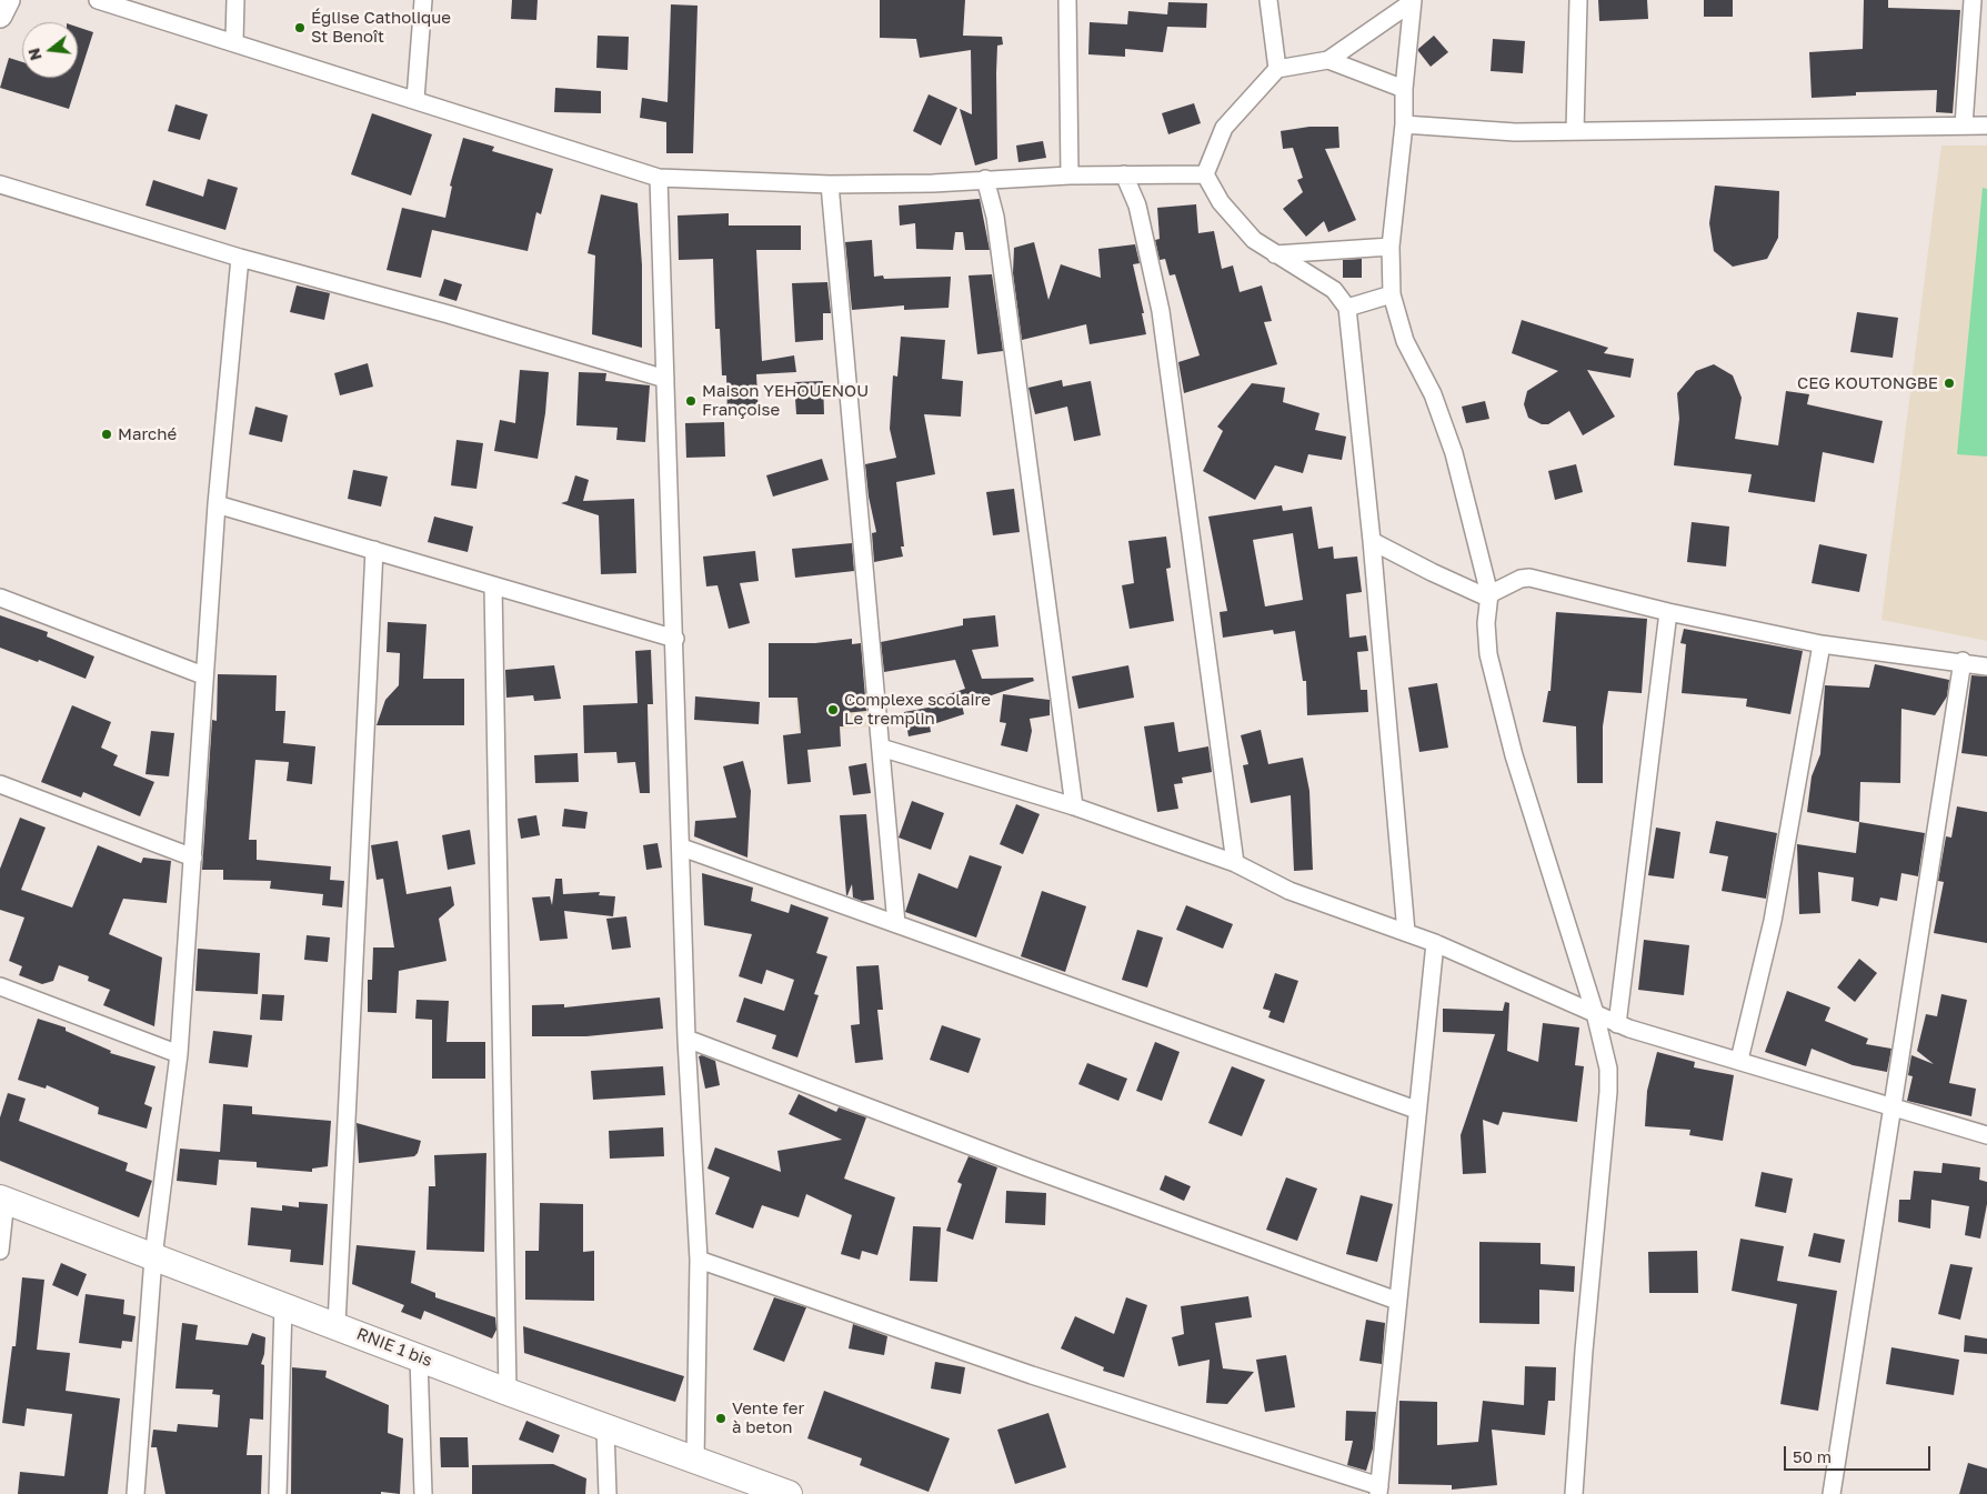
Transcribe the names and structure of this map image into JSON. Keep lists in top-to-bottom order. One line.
{"streets":{"main road":["RNIE 1 bis"]},"places":["Église Catholique St Benoît","CEG KOUTONGBE","Maison YEHOUENOU Françoise","Marché","Complexe scolaire Le tremplin","Vente fer à beton"],"scale_bar":"50 m","north":"left"}
